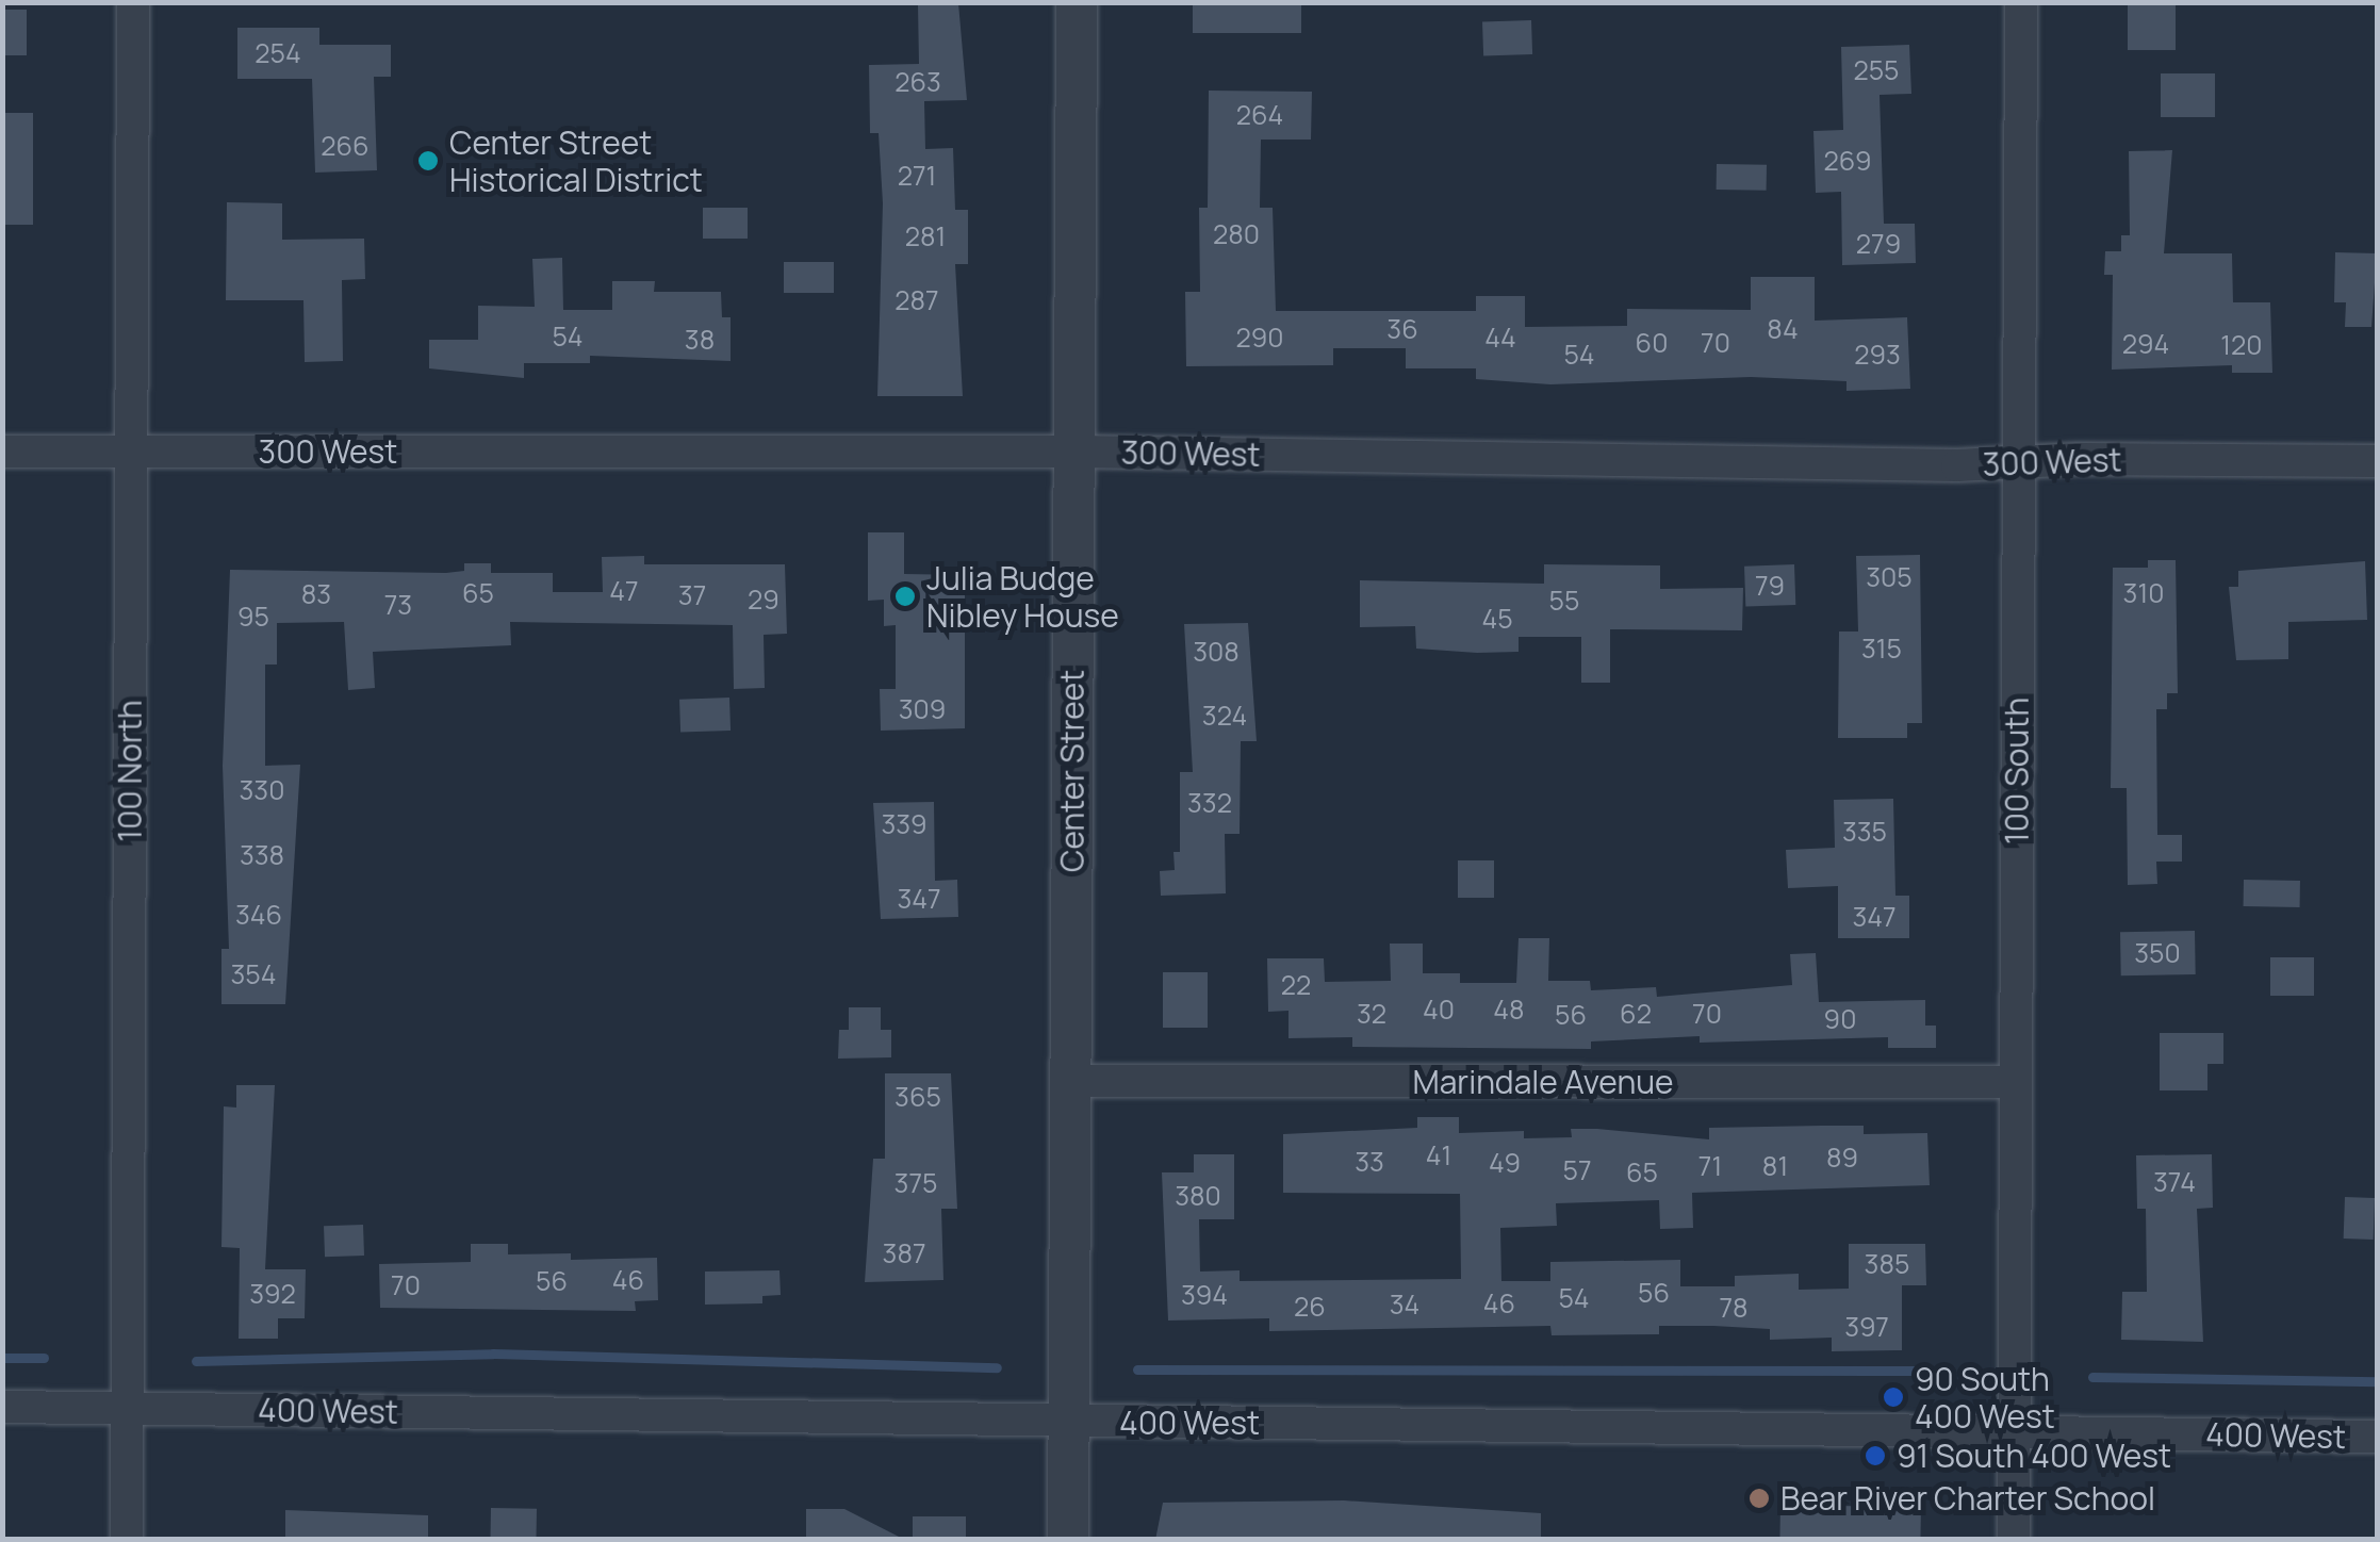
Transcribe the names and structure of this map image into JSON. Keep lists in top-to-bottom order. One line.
{"streets":{"street":["300 West","100 North","Center Street","100 South","Marindale Avenue","400 West"]},"crossings":[["300 West","100 North"],["300 West","Center Street"],["300 West","100 South"],["100 North","400 West"],["Center Street","Marindale Avenue"],["Center Street","400 West"],["100 South","Marindale Avenue"],["100 South","400 West"]],"places":["Center Street Historical District","Julia Budge Nibley House","90 South 400 West","91 South 400 West","Bear River Charter School"],"house_numbers":["254","255","263","264","266","269","271","280","281","279","287","36","84","54","290","44","38","60","70","294","120","54","293","305","79","47","65","310","83","37","29","55","73","95","45","315","308","309","324","330","332","339","335","338","347","346","347","350","354","22","40","48","32","62","70","56","90","365","41","89","33","49","71","81","57","65","374","375","380","387","385","46","56","70","56","392","394","54","46","34","26","78","397"]}
